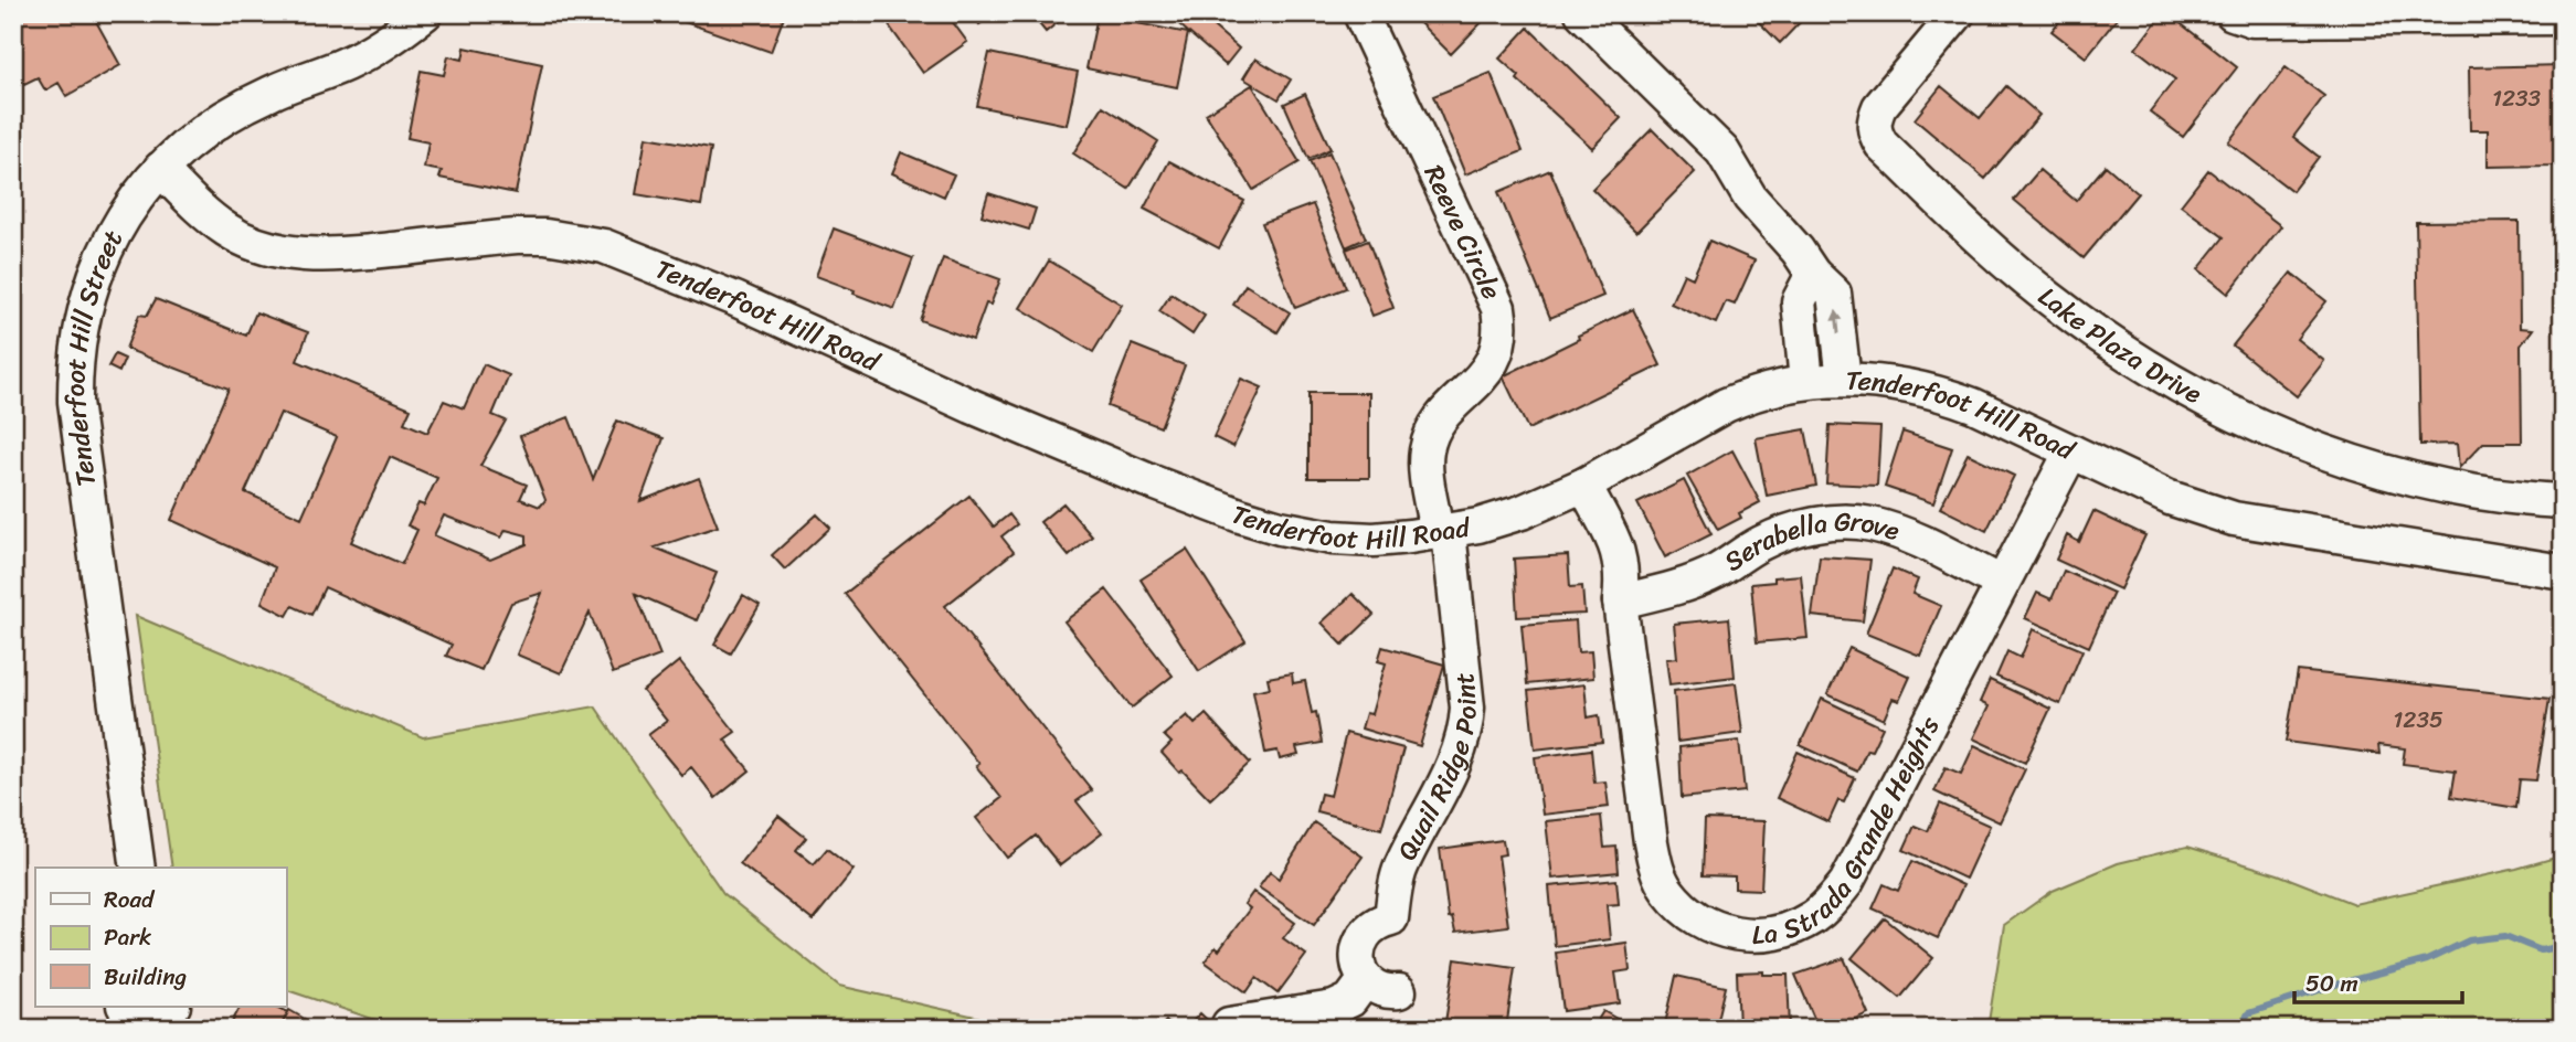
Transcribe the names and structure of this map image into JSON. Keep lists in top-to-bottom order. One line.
{"streets":{"street":["Reeve Circle","Tenderfoot Hill Road","Lake Plaza Drive","Tenderfoot Hill Street","Serabella Grove","Quail Ridge Point","La Strada Grande Heights"]},"crossings":[["Reeve Circle","Tenderfoot Hill Road"],["Reeve Circle","Quail Ridge Point"],["Tenderfoot Hill Road","Tenderfoot Hill Street"],["Tenderfoot Hill Road","Quail Ridge Point"],["Tenderfoot Hill Road","La Strada Grande Heights"],["Serabella Grove","La Strada Grande Heights"]],"house_numbers":["1233","1235"],"legend":["Road","Park","Building"],"scale_bar":"50 m"}
